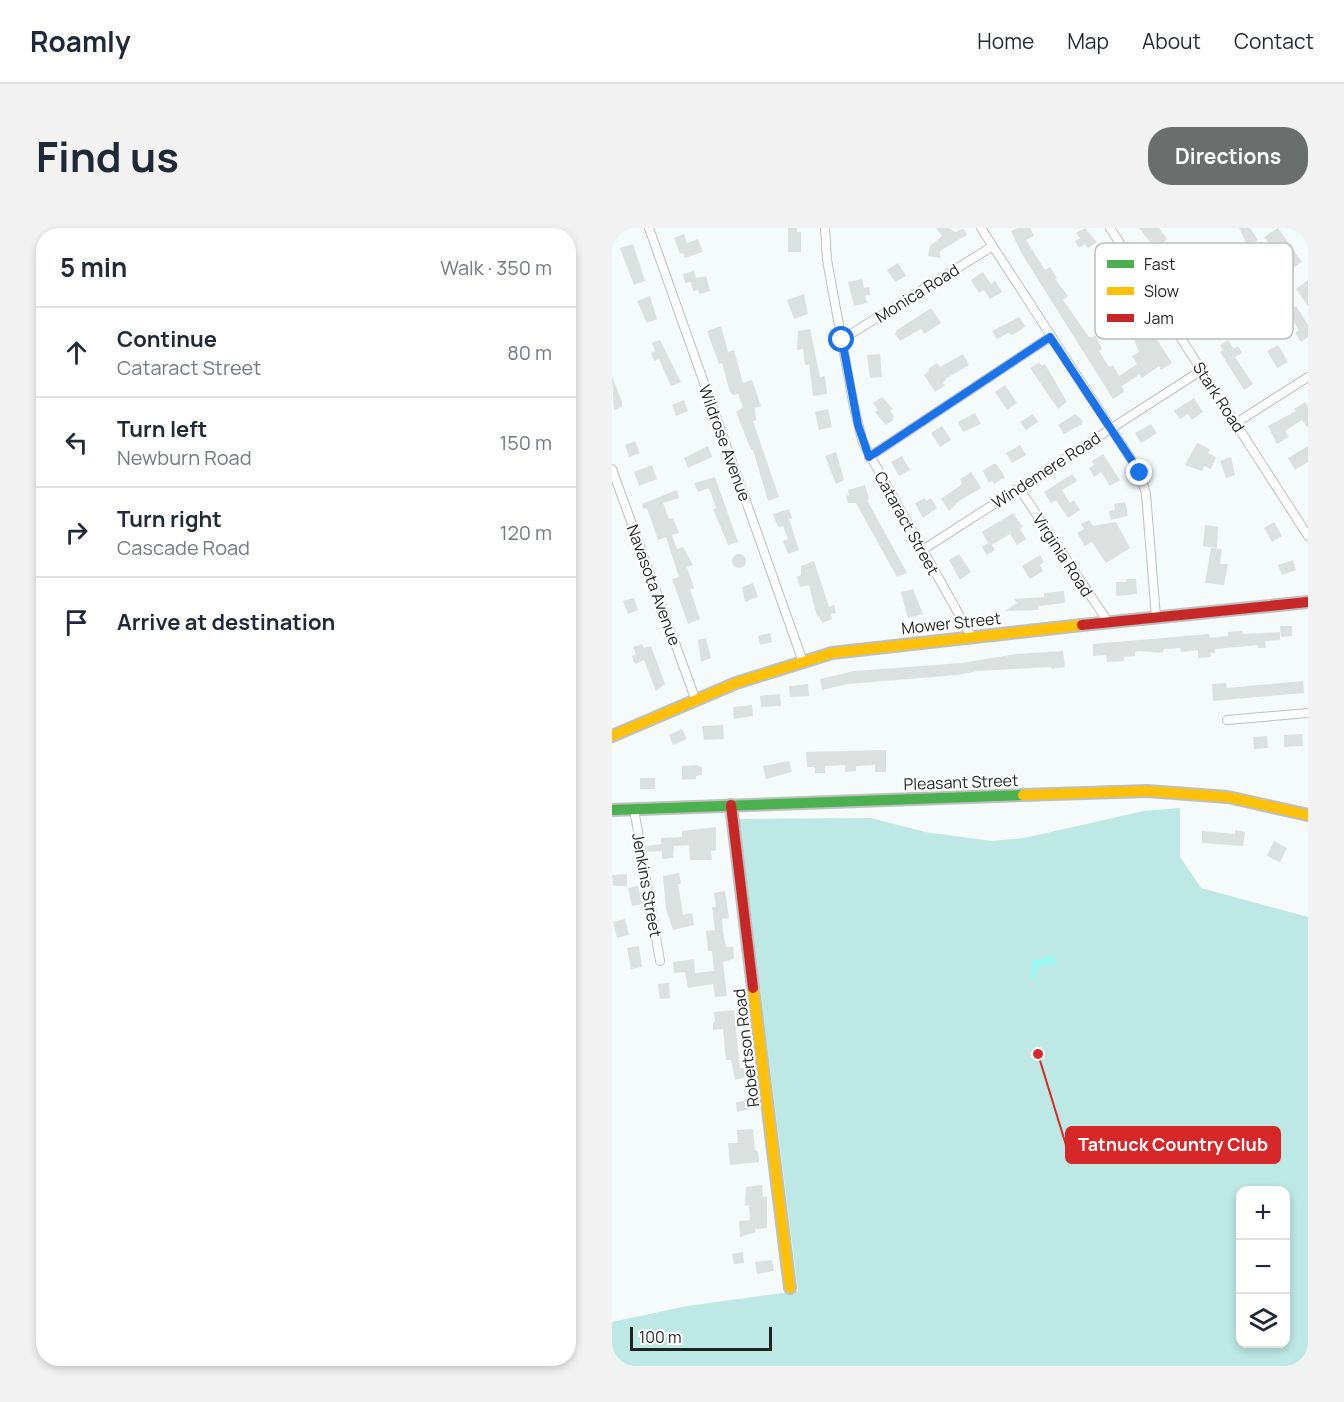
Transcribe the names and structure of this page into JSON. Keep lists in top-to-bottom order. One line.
{"streets":{"street":["Monica Road","Stark Road","Wildrose Avenue","Windemere Road","Cataract Street","Virginia Road","Navasota Avenue","Mower Street","Pleasant Street","Jenkins Street","Robertson Road"]},"crossings":[["Monica Road","Cataract Street"],["Stark Road","Windemere Road"],["Wildrose Avenue","Mower Street"],["Windemere Road","Cataract Street"],["Windemere Road","Virginia Road"],["Cataract Street","Mower Street"],["Virginia Road","Mower Street"],["Navasota Avenue","Mower Street"],["Pleasant Street","Jenkins Street"],["Pleasant Street","Robertson Road"]],"places":["Tatnuck Country Club"],"legend":["Fast","Slow","Jam"],"scale_bar":"100 m","page":{"header":"Roamly","nav":["Home","Map","About","Contact"],"title":"Find us","buttons":"Directions","heading":["5 min","Walk · 350 m"],"list":[["Continue","Cataract Street","80 m"],["Turn left","Newburn Road","150 m"],["Turn right","Cascade Road","120 m"],"Arrive at destination"],"map_buttons":["+","−"],"scale":"100 m"}}
